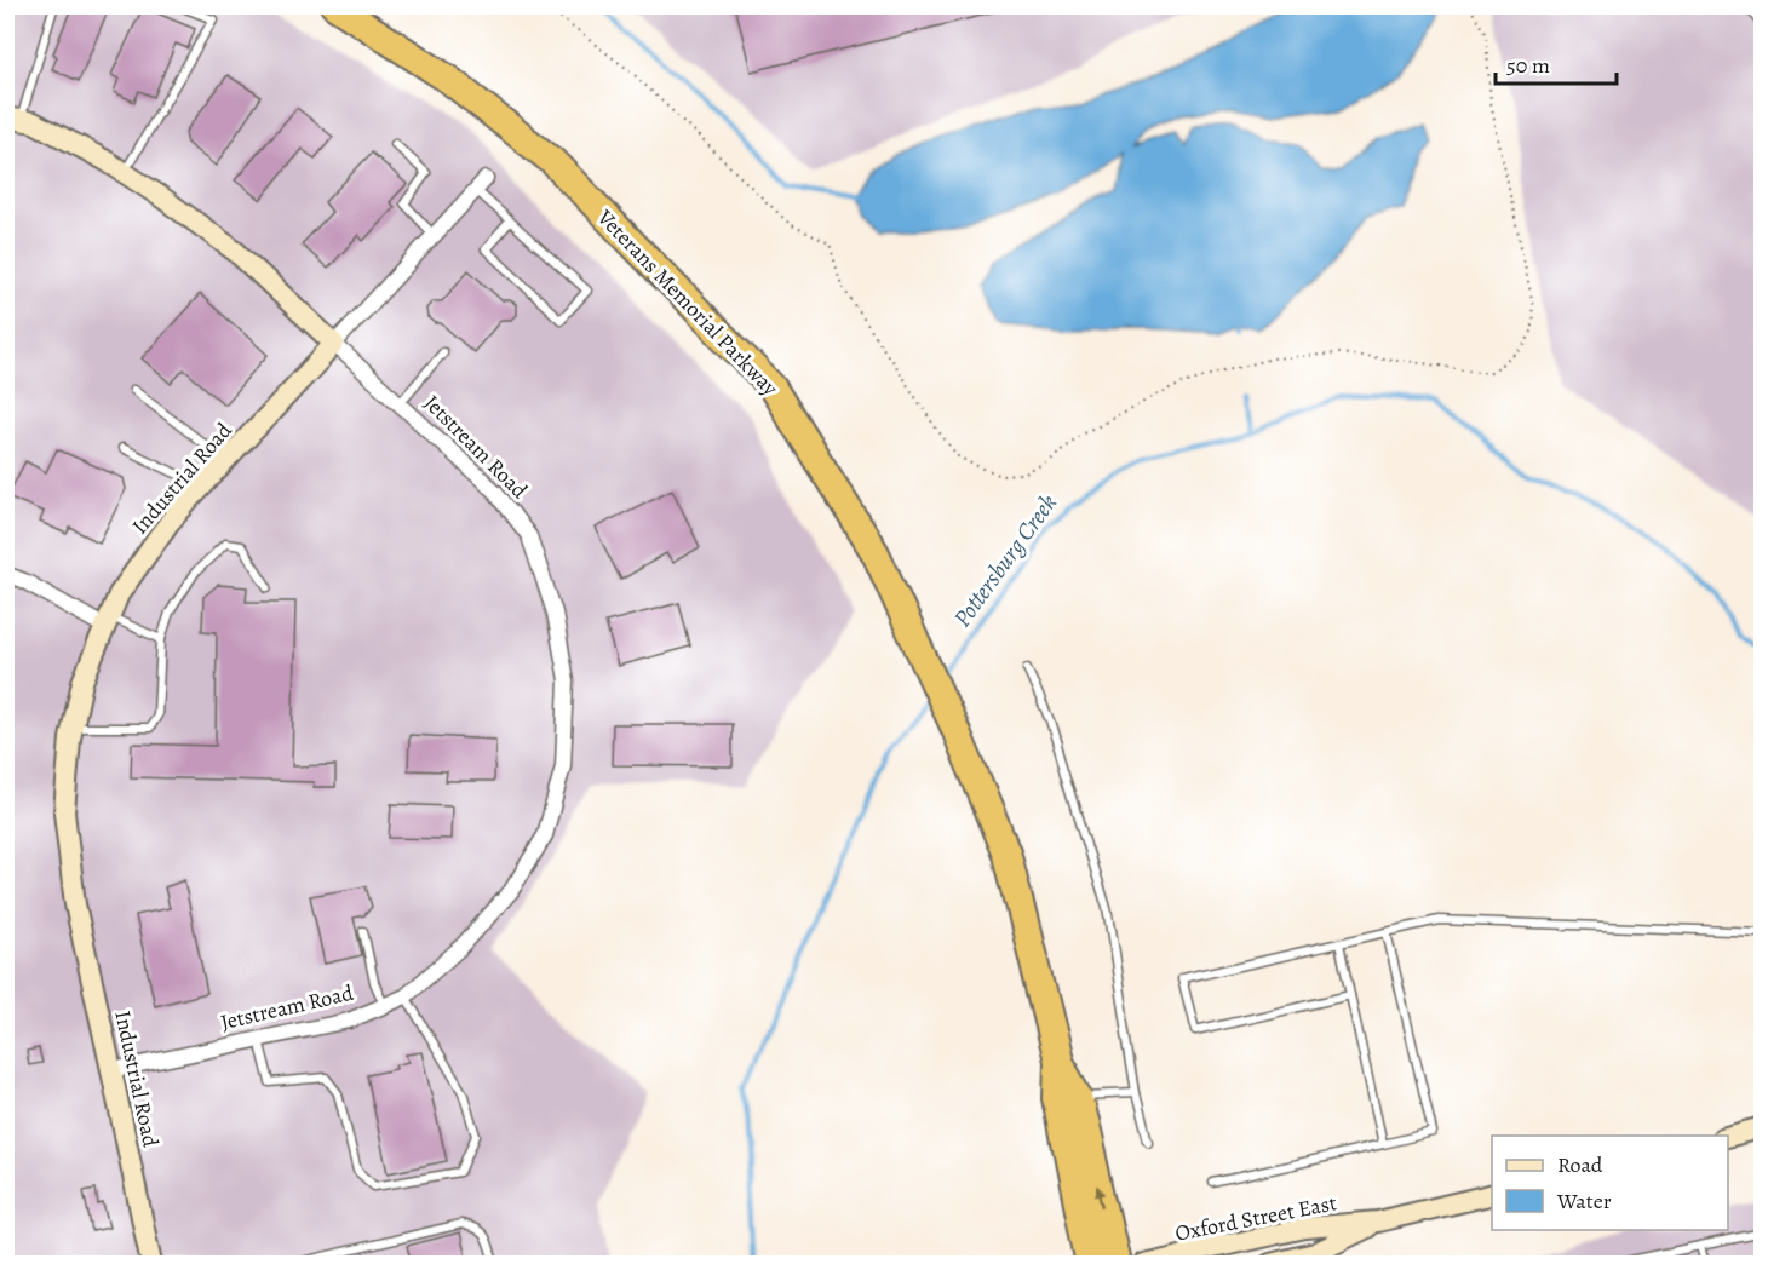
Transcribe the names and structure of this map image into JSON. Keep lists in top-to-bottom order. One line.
{"streets":{"highway":["Veterans Memorial Parkway"],"street":["Jetstream Road","Industrial Road","Oxford Street East"]},"crossings":[["Jetstream Road","Industrial Road"]],"water":["Pottersburg Creek"],"legend":["Road","Water"],"scale_bar":"50 m"}
